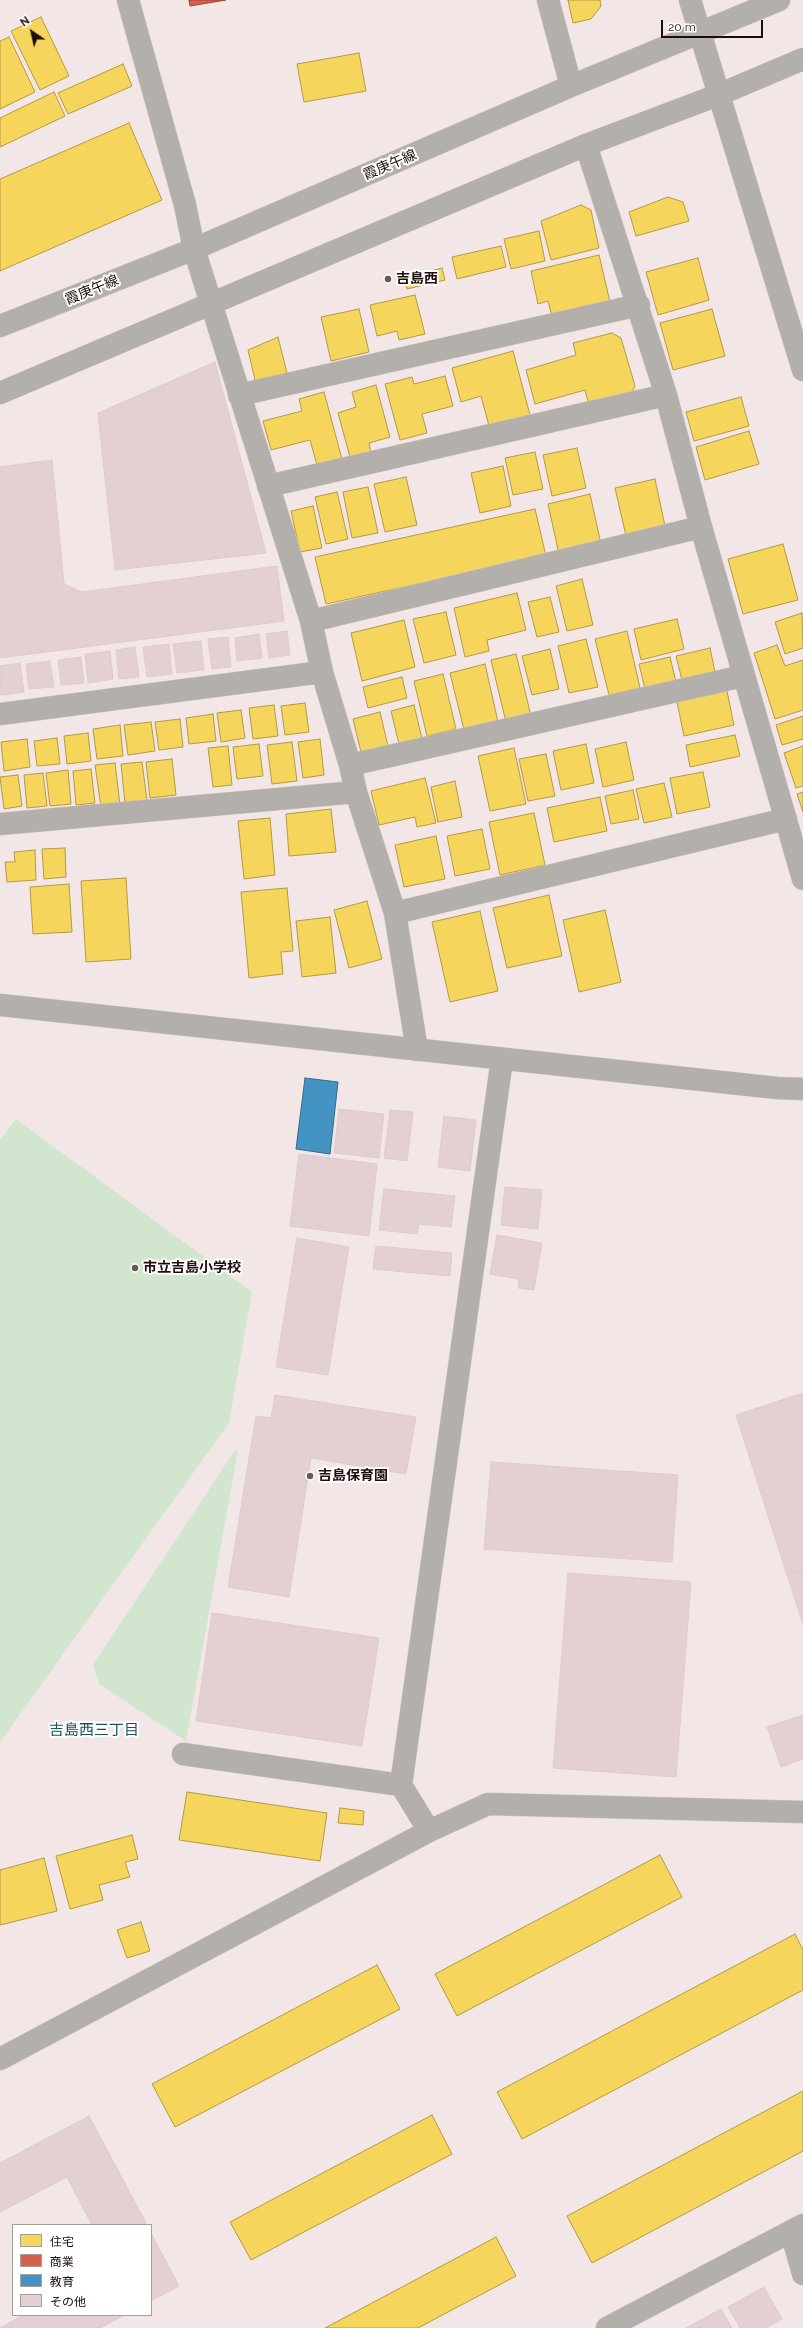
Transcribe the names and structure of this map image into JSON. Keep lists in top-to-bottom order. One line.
{"streets":{"street":["霞庚午線"]},"districts":["吉島西三丁目"],"places":["吉島西","市立吉島小学校","吉島保育園"],"legend":["住宅","商業","教育","その他"],"scale_bar":"20 m","north":"top left"}
